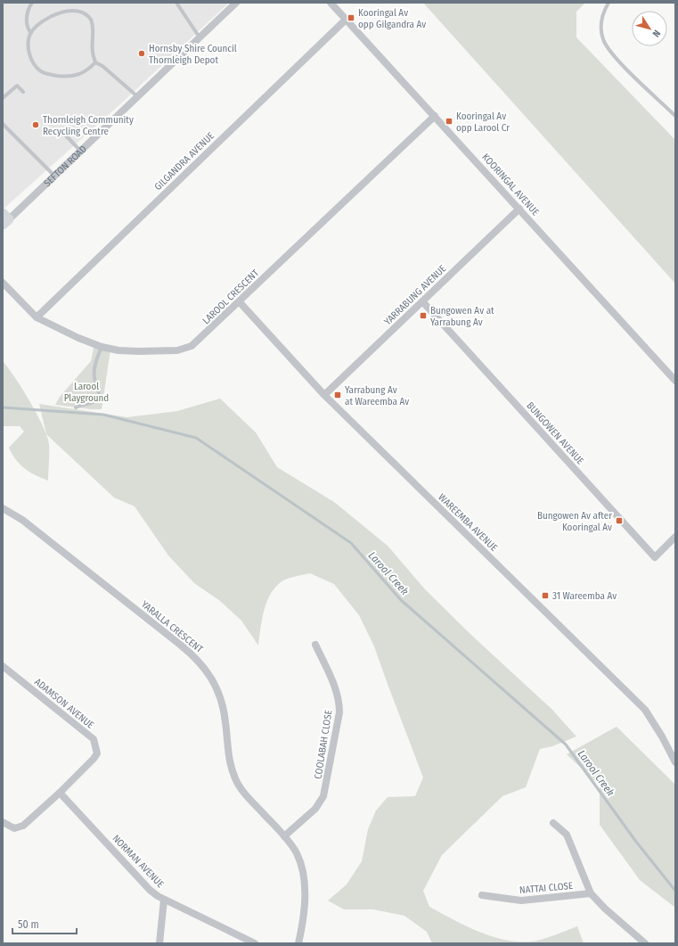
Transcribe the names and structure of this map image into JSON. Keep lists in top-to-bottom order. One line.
{"streets":{"street":["GILGANDRA AVENUE","SEFTON ROAD","KOORINGAL AVENUE","YARRABUNG AVENUE","LAROOL CRESCENT","BUNGOWEN AVENUE","WAREEMBA AVENUE","YARALLA CRESCENT","ADAMSON AVENUE","COOLABAH CLOSE","NORMAN AVENUE","NATTAI CLOSE"]},"crossings":[["GILGANDRA AVENUE","KOORINGAL AVENUE"],["GILGANDRA AVENUE","LAROOL CRESCENT"],["KOORINGAL AVENUE","YARRABUNG AVENUE"],["KOORINGAL AVENUE","LAROOL CRESCENT"],["YARRABUNG AVENUE","BUNGOWEN AVENUE"],["YARRABUNG AVENUE","WAREEMBA AVENUE"],["LAROOL CRESCENT","WAREEMBA AVENUE"],["YARALLA CRESCENT","COOLABAH CLOSE"],["ADAMSON AVENUE","NORMAN AVENUE"]],"water":["Larool Creek"],"parks":["Larool Playground"],"places":{"transit":["Kooringal Av opp Gilgandra Av","Kooringal Av opp Larool Cr","Bungowen Av at Yarrabung Av","Yarrabung Av at Wareemba Av","Bungowen Av after Kooringal Av","31 Wareemba Av"],"other":["Hornsby Shire Council Thornleigh Depot","Thornleigh Community Recycling Centre"]},"scale_bar":"50 m","north":"bottom right"}
